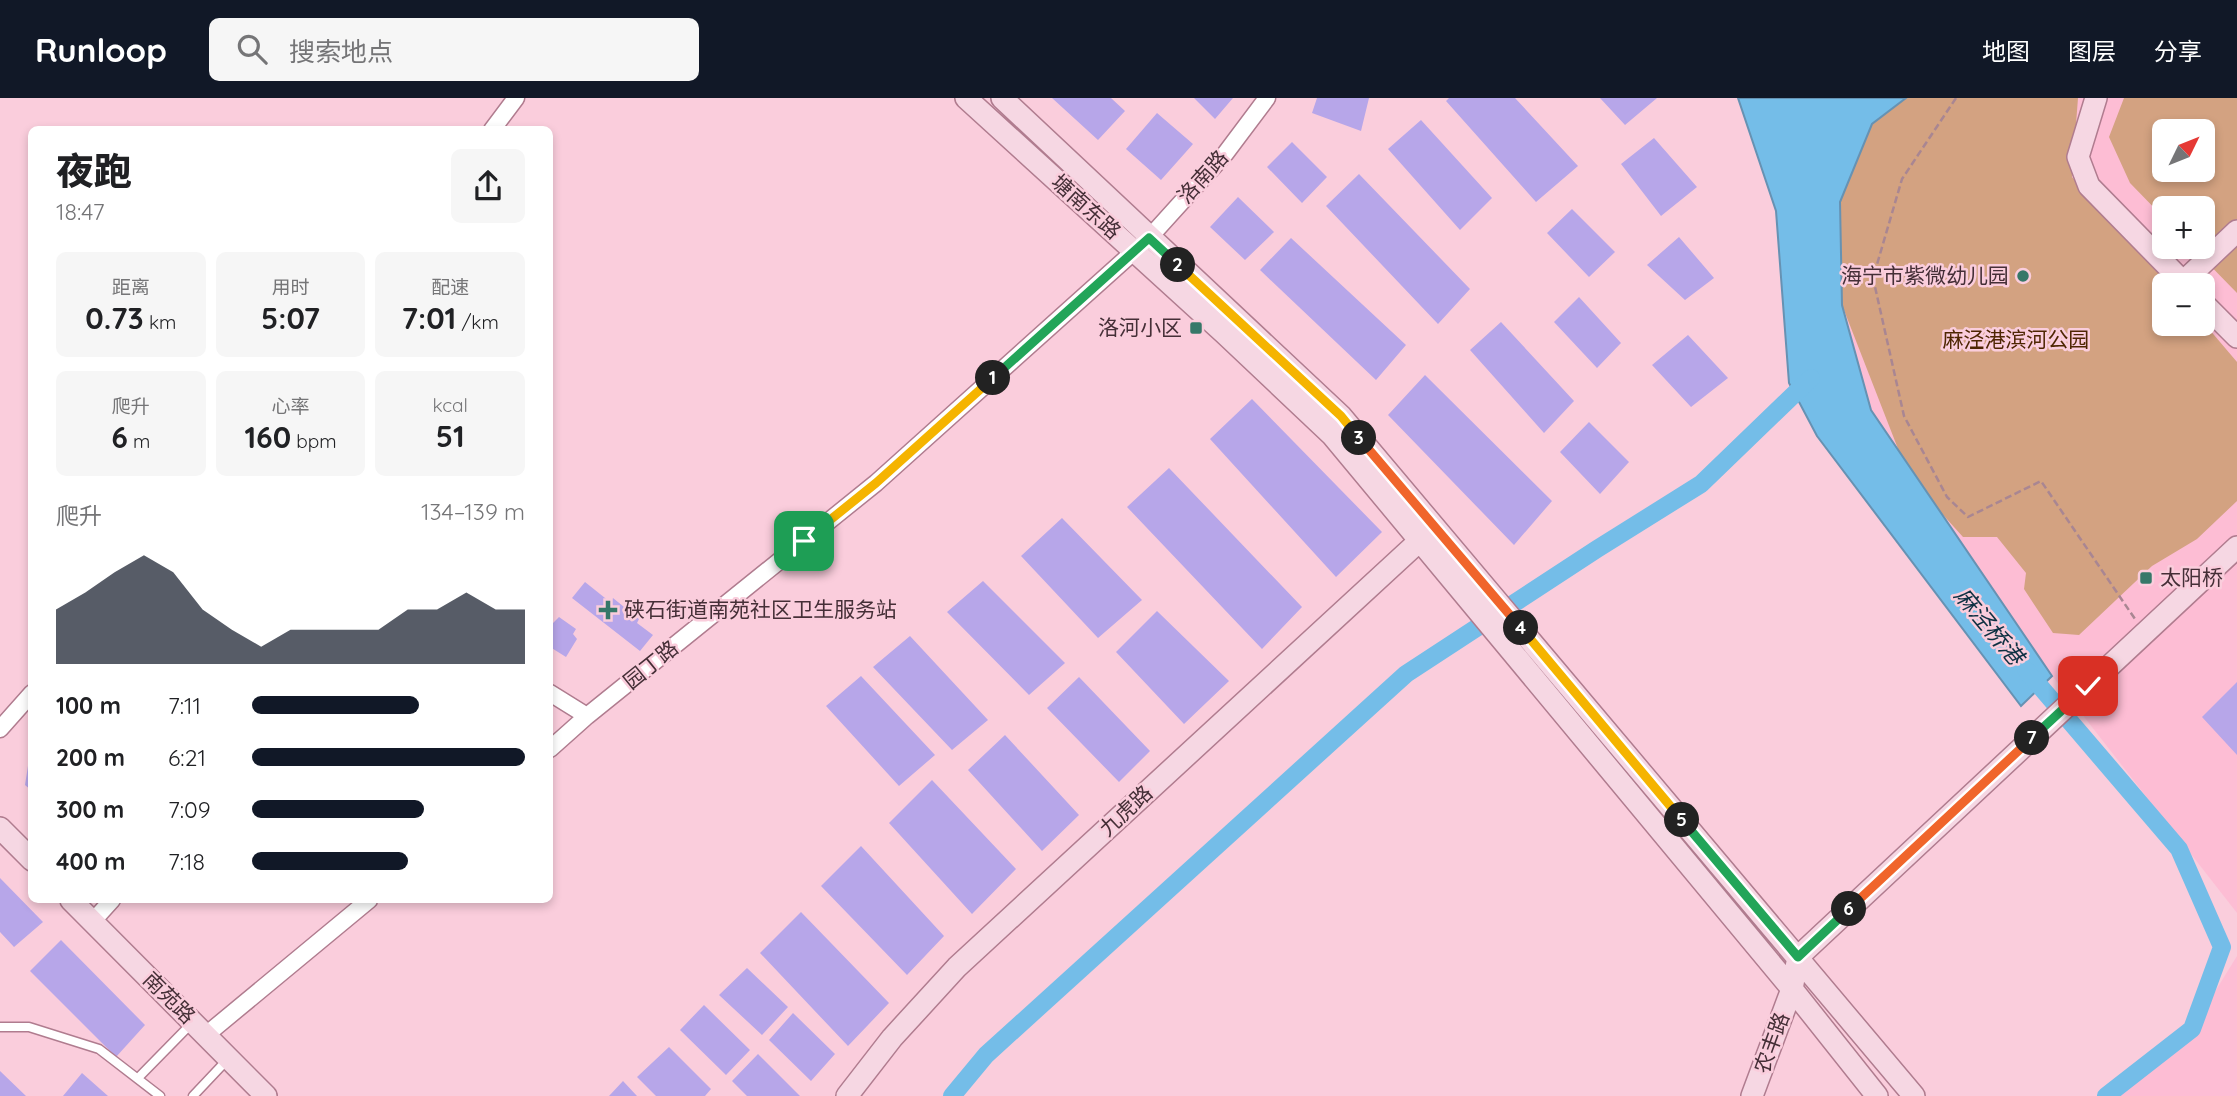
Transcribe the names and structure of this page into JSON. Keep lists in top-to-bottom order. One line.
{"streets":{"main road":["塘南东路","九虎路","南苑路","农丰路"],"street":["洛南路","园丁路"]},"crossings":[["洛南路","塘南东路"],["洛南路","园丁路"],["塘南东路","园丁路"],["塘南东路","九虎路"],["塘南东路","农丰路"]],"water":["麻泾桥港"],"parks":["麻泾港滨河公园"],"places":{"other":["海宁市紫微幼儿园"],"transit":["洛河小区","太阳桥"],"health":["硖石街道南苑社区卫生服务站"]},"north":"top right","page":{"header":"Runloop","search":"搜索地点","nav":["地图","图层","分享"],"map_buttons":["+","−"],"heading":["夜跑","18:47"],"stats":[["距离","0.73 km"],["用时","5:07"],["配速","7:01 /km"],["爬升","6 m"],["心率","160 bpm"],["kcal","51"]],"pins":["2","1","3","4","7","5","6"],"chart":["爬升","134–139 m"],"list":[{"name":"100 m","note":"7:11"},{"name":"200 m","note":"6:21"},{"name":"300 m","note":"7:09"},{"name":"400 m","note":"7:18"}]}}
